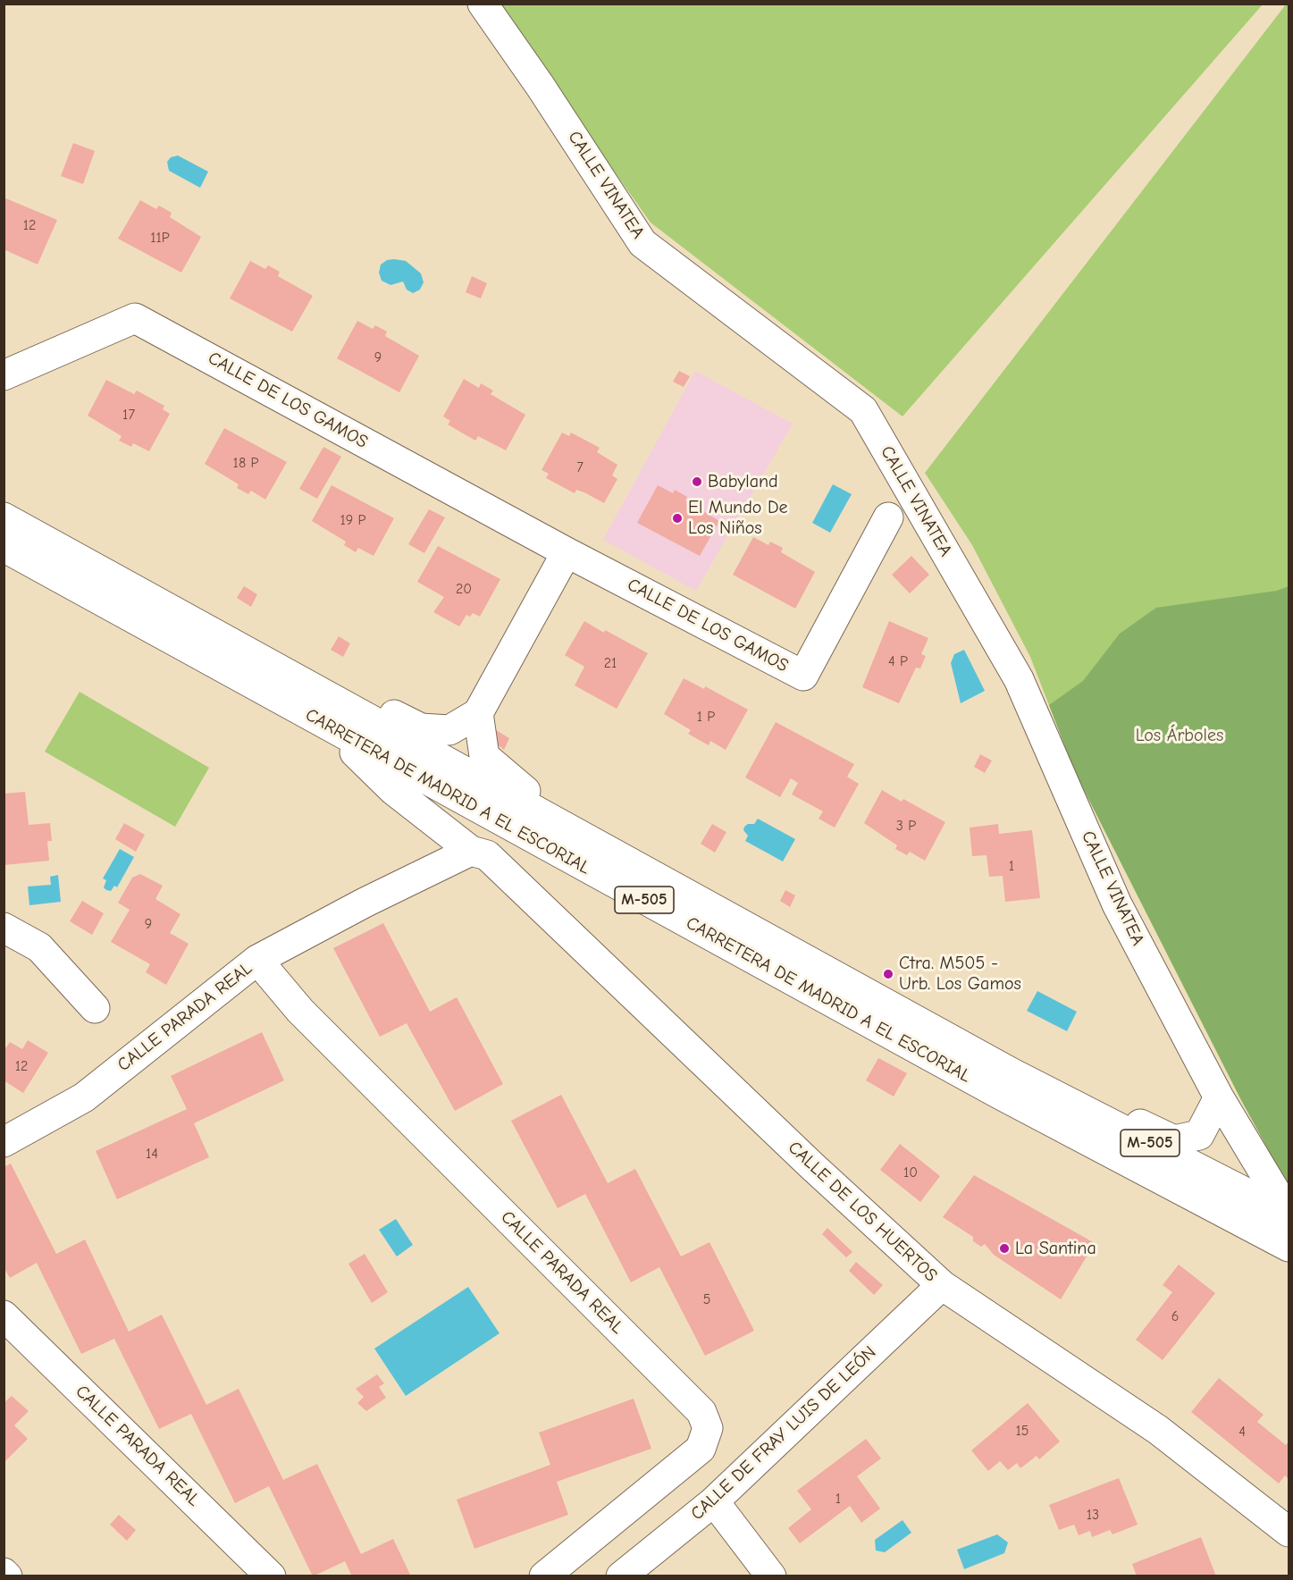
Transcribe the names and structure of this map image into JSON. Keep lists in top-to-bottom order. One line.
{"streets":{"main road":["CALLE VINATEA","CALLE DE LOS GAMOS","CARRETERA DE MADRID A EL ESCORIAL","M-505","CALLE PARADA REAL","CALLE DE LOS HUERTOS","CALLE DE FRAY LUIS DE LEÓN"]},"crossings":[["CALLE VINATEA","CARRETERA DE MADRID A EL ESCORIAL"],["CARRETERA DE MADRID A EL ESCORIAL","CALLE DE LOS HUERTOS"],["CALLE PARADA REAL","CALLE DE LOS HUERTOS"],["CALLE DE LOS HUERTOS","CALLE DE FRAY LUIS DE LEÓN"]],"parks":["Los Árboles"],"places":["Babyland","El Mundo De Los Niños","Ctra. M505 - Urb. Los Gamos","La Santina"],"house_numbers":["12","11P","9","17","18 P","7","19 P","20","4 P","21","1 P","3 P","1","9","12","14","10","5","6","15","4","1","13"]}
